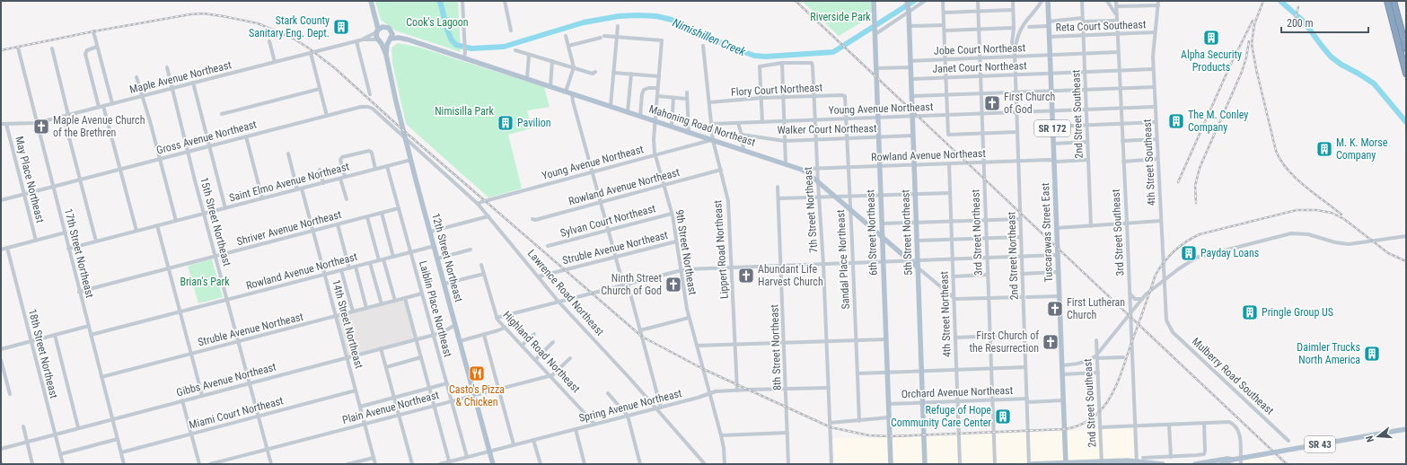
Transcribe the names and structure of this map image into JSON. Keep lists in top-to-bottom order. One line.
{"streets":{"main road":["Mahoning Road Northeast","SR 172","6th Street Northeast","5th Street Northeast","Tuscarawas Street East","12th Street Northeast","SR 43"],"street":["Reta Court Southeast","Jobe Court Northeast","Janet Court Northeast","Maple Avenue Northeast","Flory Court Northeast","Young Avenue Northeast","2nd Street Southeast","Walker Court Northeast","Gross Avenue Northeast","Rowland Avenue Northeast","4th Street Southeast","May Place Northeast","Saint Elmo Avenue Northeast","7th Street Northeast","Sylvan Court Northeast","15th Street Northeast","Shriver Avenue Northeast","3rd Street Northeast","3rd Street Southeast","Struble Avenue Northeast","Lippert Road Northeast","9th Street Northeast","17th Street Northeast","2nd Street Northeast","Sandal Place Northeast","Lawrence Road Northeast","Laiblin Place Northeast","4th Street Northeast","14th Street Northeast","8th Street Northeast","Highland Road Northeast","18th Street Northeast","Mulberry Road Southeast","Gibbs Avenue Northeast","Orchard Avenue Northeast","Spring Avenue Northeast","Plain Avenue Northeast","Miami Court Northeast"]},"crossings":[["Reta Court Southeast","2nd Street Southeast"],["Reta Court Southeast","4th Street Southeast"],["Reta Court Southeast","Tuscarawas Street East"],["Reta Court Southeast","3rd Street Southeast"],["Jobe Court Northeast","2nd Street Southeast"],["Jobe Court Northeast","5th Street Northeast"],["Jobe Court Northeast","3rd Street Northeast"],["Jobe Court Northeast","Tuscarawas Street East"],["Jobe Court Northeast","3rd Street Southeast"],["Jobe Court Northeast","2nd Street Northeast"],["Janet Court Northeast","2nd Street Southeast"],["Janet Court Northeast","4th Street Southeast"],["Janet Court Northeast","5th Street Northeast"],["Janet Court Northeast","3rd Street Northeast"],["Janet Court Northeast","Tuscarawas Street East"],["Janet Court Northeast","3rd Street Southeast"],["Janet Court Northeast","2nd Street Northeast"],["Maple Avenue Northeast","Mahoning Road Northeast"],["Maple Avenue Northeast","May Place Northeast"],["Maple Avenue Northeast","15th Street Northeast"],["Maple Avenue Northeast","17th Street Northeast"],["Maple Avenue Northeast","12th Street Northeast"],["Flory Court Northeast","7th Street Northeast"],["Flory Court Northeast","Lippert Road Northeast"],["Flory Court Northeast","Sandal Place Northeast"],["Young Avenue Northeast","2nd Street Southeast"],["Young Avenue Northeast","Mahoning Road Northeast"],["Young Avenue Northeast","4th Street Southeast"],["Young Avenue Northeast","7th Street Northeast"],["Young Avenue Northeast","6th Street Northeast"],["Young Avenue Northeast","5th Street Northeast"],["Young Avenue Northeast","3rd Street Northeast"],["Young Avenue Northeast","Tuscarawas Street East"],["Young Avenue Northeast","3rd Street Southeast"],["Young Avenue Northeast","Lippert Road Northeast"],["Young Avenue Northeast","9th Street Northeast"],["Young Avenue Northeast","2nd Street Northeast"],["Young Avenue Northeast","Sandal Place Northeast"],["Young Avenue Northeast","Lawrence Road Northeast"],["2nd Street Southeast","Rowland Avenue Northeast"],["Mahoning Road Northeast","Rowland Avenue Northeast"],["Mahoning Road Northeast","7th Street Northeast"],["Mahoning Road Northeast","6th Street Northeast"],["Mahoning Road Northeast","5th Street Northeast"],["Mahoning Road Northeast","Lippert Road Northeast"],["Mahoning Road Northeast","9th Street Northeast"],["Mahoning Road Northeast","12th Street Northeast"],["Mahoning Road Northeast","Sandal Place Northeast"],["Mahoning Road Northeast","4th Street Northeast"],["Walker Court Northeast","7th Street Northeast"],["Walker Court Northeast","6th Street Northeast"],["Walker Court Northeast","5th Street Northeast"],["Walker Court Northeast","Sandal Place Northeast"],["Gross Avenue Northeast","May Place Northeast"],["Gross Avenue Northeast","15th Street Northeast"],["Gross Avenue Northeast","17th Street Northeast"],["Gross Avenue Northeast","12th Street Northeast"],["Gross Avenue Northeast","Lawrence Road Northeast"],["Rowland Avenue Northeast","7th Street Northeast"],["Rowland Avenue Northeast","15th Street Northeast"],["Rowland Avenue Northeast","6th Street Northeast"],["Rowland Avenue Northeast","5th Street Northeast"],["Rowland Avenue Northeast","3rd Street Northeast"],["Rowland Avenue Northeast","Tuscarawas Street East"],["Rowland Avenue Northeast","Lippert Road Northeast"],["Rowland Avenue Northeast","9th Street Northeast"],["Rowland Avenue Northeast","17th Street Northeast"],["Rowland Avenue Northeast","2nd Street Northeast"],["Rowland Avenue Northeast","12th Street Northeast"],["Rowland Avenue Northeast","Sandal Place Northeast"],["Rowland Avenue Northeast","Laiblin Place Northeast"],["Rowland Avenue Northeast","4th Street Northeast"],["Rowland Avenue Northeast","14th Street Northeast"],["4th Street Southeast","Mulberry Road Southeast"],["Saint Elmo Avenue Northeast","15th Street Northeast"],["Saint Elmo Avenue Northeast","17th Street Northeast"],["Saint Elmo Avenue Northeast","12th Street Northeast"],["Saint Elmo Avenue Northeast","Laiblin Place Northeast"],["Saint Elmo Avenue Northeast","14th Street Northeast"],["7th Street Northeast","Spring Avenue Northeast"],["Sylvan Court Northeast","9th Street Northeast"],["15th Street Northeast","Shriver Avenue Northeast"],["15th Street Northeast","Struble Avenue Northeast"],["15th Street Northeast","Gibbs Avenue Northeast"],["15th Street Northeast","Plain Avenue Northeast"],["15th Street Northeast","Miami Court Northeast"],["Shriver Avenue Northeast","17th Street Northeast"],["Shriver Avenue Northeast","Laiblin Place Northeast"],["Shriver Avenue Northeast","14th Street Northeast"],["6th Street Northeast","Orchard Avenue Northeast"],["5th Street Northeast","Orchard Avenue Northeast"],["3rd Street Northeast","Orchard Avenue Northeast"],["Tuscarawas Street East","Orchard Avenue Northeast"],["Struble Avenue Northeast","9th Street Northeast"],["Struble Avenue Northeast","17th Street Northeast"],["Struble Avenue Northeast","Lawrence Road Northeast"],["Struble Avenue Northeast","Laiblin Place Northeast"],["Struble Avenue Northeast","14th Street Northeast"],["Lippert Road Northeast","Spring Avenue Northeast"],["9th Street Northeast","Spring Avenue Northeast"],["17th Street Northeast","Gibbs Avenue Northeast"],["17th Street Northeast","Miami Court Northeast"],["2nd Street Northeast","Orchard Avenue Northeast"],["12th Street Northeast","Lawrence Road Northeast"],["12th Street Northeast","Gibbs Avenue Northeast"],["12th Street Northeast","Spring Avenue Northeast"],["12th Street Northeast","Plain Avenue Northeast"],["Lawrence Road Northeast","Spring Avenue Northeast"],["Laiblin Place Northeast","Gibbs Avenue Northeast"],["Laiblin Place Northeast","Spring Avenue Northeast"],["Laiblin Place Northeast","Plain Avenue Northeast"],["4th Street Northeast","Orchard Avenue Northeast"],["14th Street Northeast","Gibbs Avenue Northeast"],["14th Street Northeast","Plain Avenue Northeast"],["14th Street Northeast","Miami Court Northeast"],["8th Street Northeast","Spring Avenue Northeast"],["Highland Road Northeast","Spring Avenue Northeast"],["Highland Road Northeast","Plain Avenue Northeast"],["18th Street Northeast","Gibbs Avenue Northeast"]],"water":["Nimishillen Creek"],"parks":["Riverside Park","Cook's Lagoon","Nimisilla Park","Brian's Park"],"places":{"building":["Stark County Sanitary Eng. Dept.","Alpha Security Products","The M. Conley Company","Pavilion","M. K. Morse Company","Payday Loans","Pringle Group US","Daimler Trucks North America","Refuge of Hope Community Care Center"],"church":["First Church of God","Maple Avenue Church of the Brethren","Abundant Life Harvest Church","Ninth Street Church of God","First Lutheran Church","First Church of the Resurrection"],"restaurant":["Casto's Pizza & Chicken"]},"scale_bar":"200 m","north":"left"}
